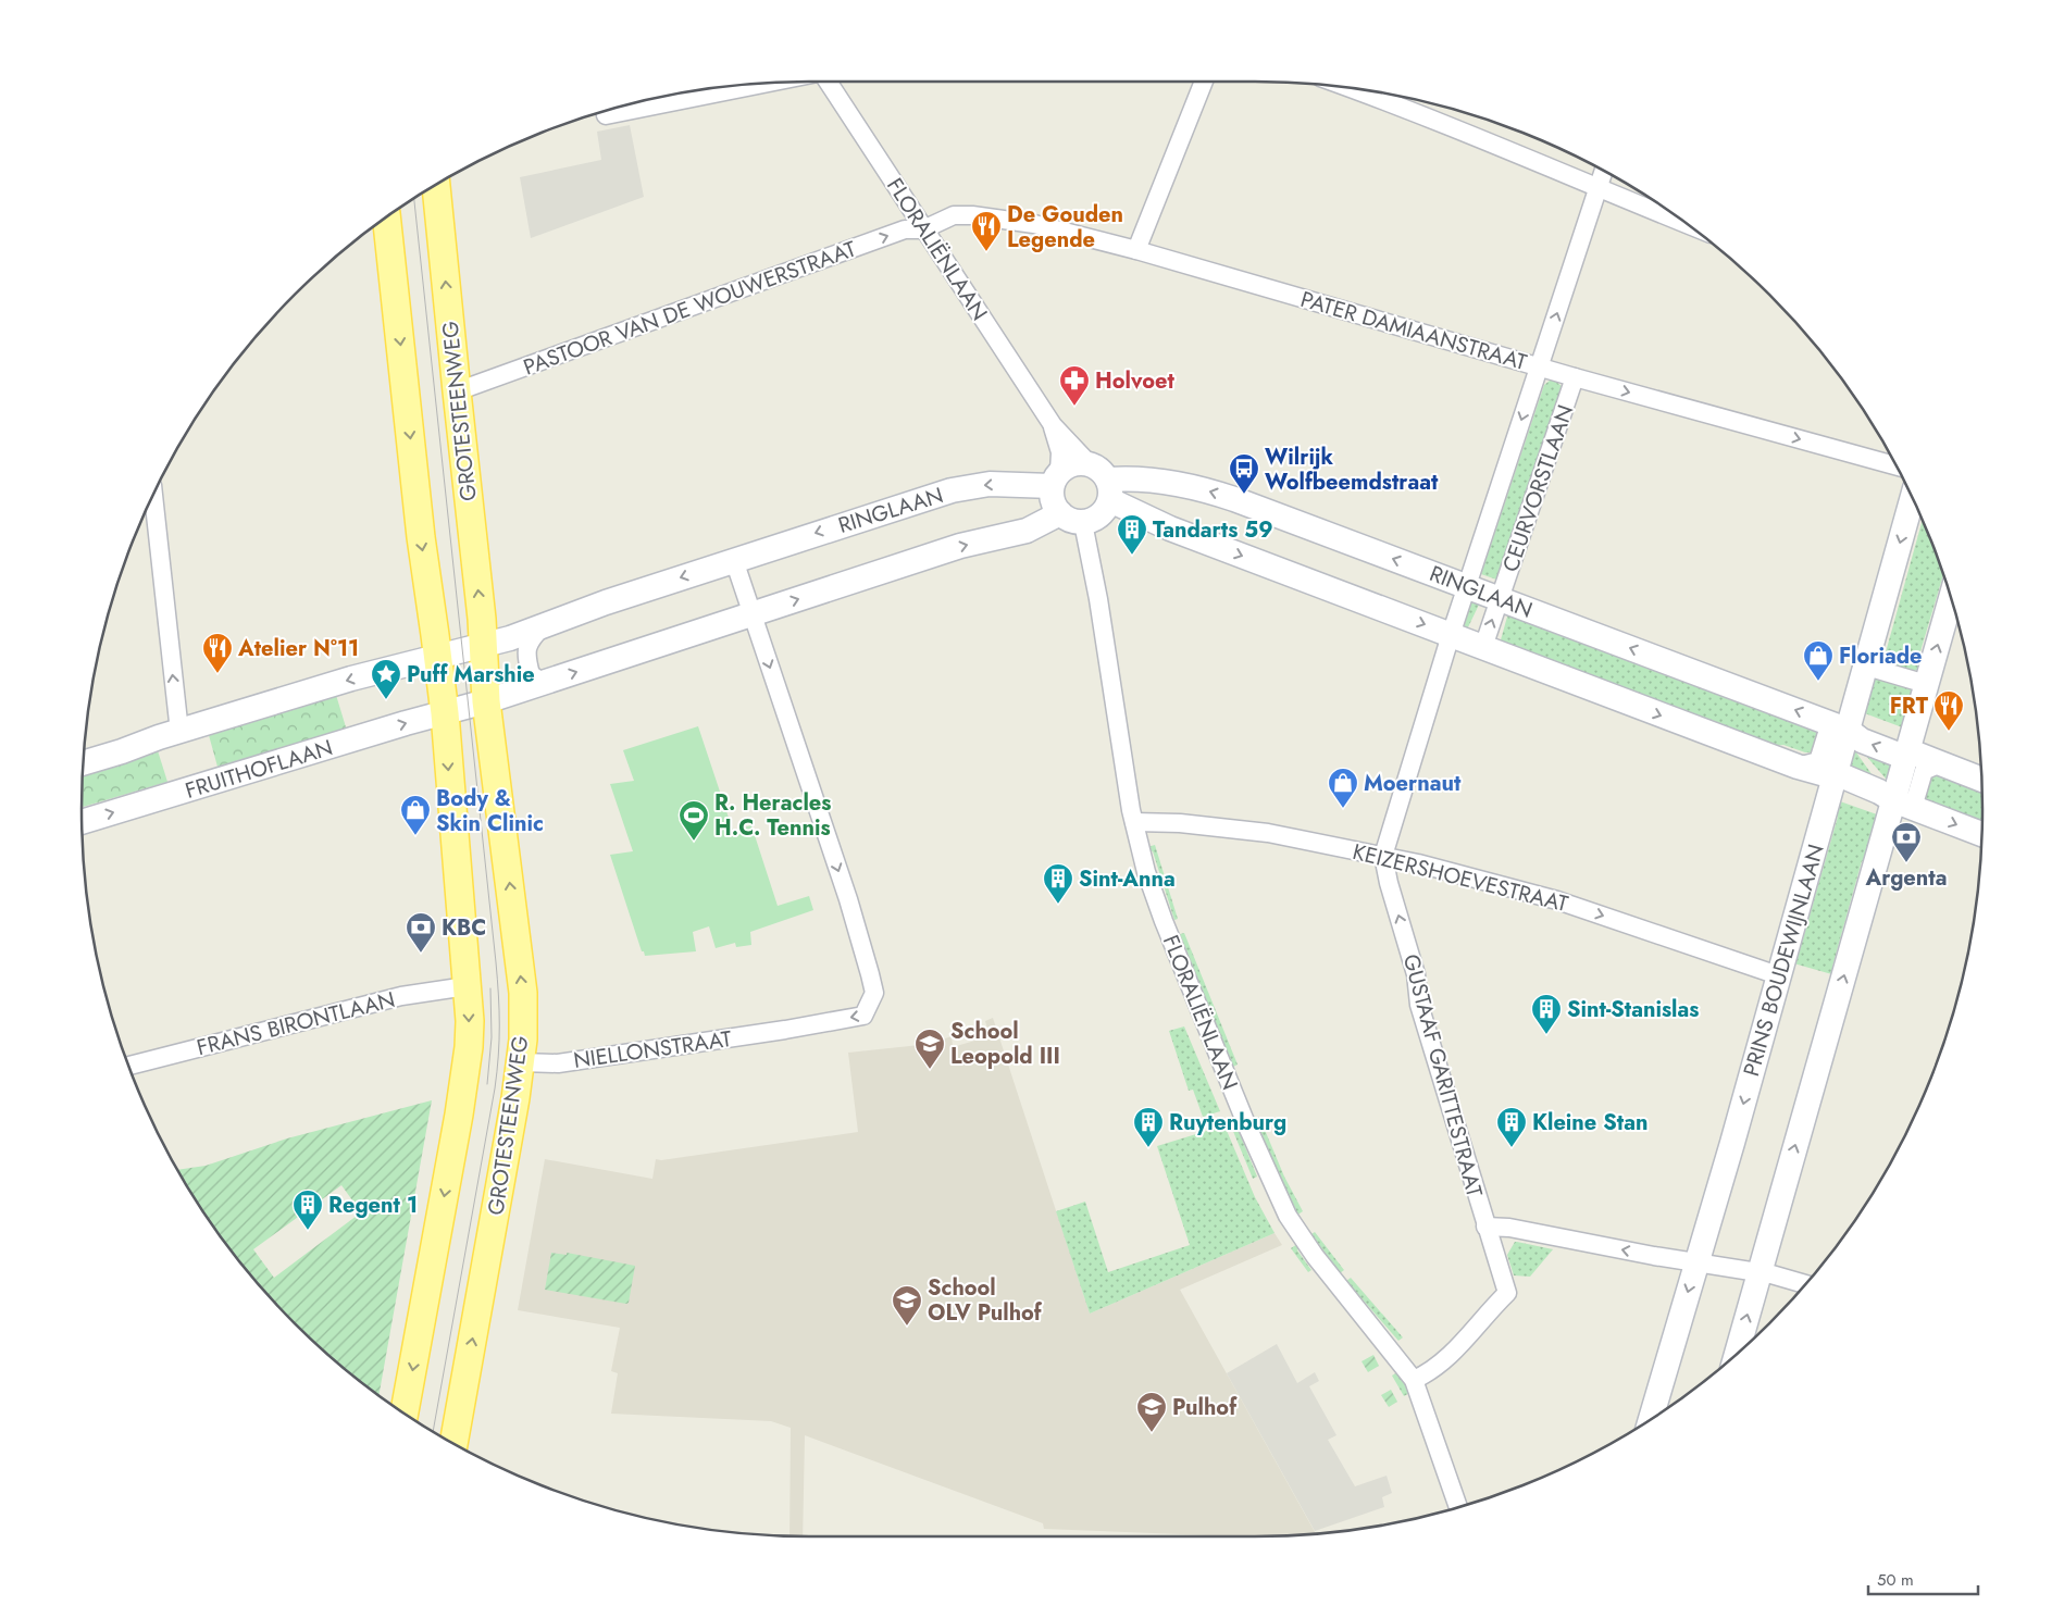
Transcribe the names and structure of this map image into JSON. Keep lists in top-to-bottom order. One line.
{"streets":{"main road":["GROTESTEENWEG"],"street":["FLORALIËNLAAN","PASTOOR VAN DE WOUWERSTRAAT","PATER DAMIAANSTRAAT","CEURVORSTLAAN","RINGLAAN","FRUITHOFLAAN","KEIZERSHOEVESTRAAT","PRINS BOUDEWIJNLAAN","FRANS BIRONTLAAN","NIELLONSTRAAT","GUSTAAF GARITTESTRAAT"]},"crossings":[["FLORALIËNLAAN","PASTOOR VAN DE WOUWERSTRAAT"],["FLORALIËNLAAN","PATER DAMIAANSTRAAT"],["FLORALIËNLAAN","RINGLAAN"],["FLORALIËNLAAN","KEIZERSHOEVESTRAAT"],["FLORALIËNLAAN","GUSTAAF GARITTESTRAAT"],["PASTOOR VAN DE WOUWERSTRAAT","PATER DAMIAANSTRAAT"],["PASTOOR VAN DE WOUWERSTRAAT","GROTESTEENWEG"],["PATER DAMIAANSTRAAT","CEURVORSTLAAN"],["GROTESTEENWEG","RINGLAAN"],["GROTESTEENWEG","FRUITHOFLAAN"],["GROTESTEENWEG","NIELLONSTRAAT"],["CEURVORSTLAAN","RINGLAAN"],["CEURVORSTLAAN","KEIZERSHOEVESTRAAT"],["CEURVORSTLAAN","GUSTAAF GARITTESTRAAT"],["RINGLAAN","PRINS BOUDEWIJNLAAN"],["KEIZERSHOEVESTRAAT","PRINS BOUDEWIJNLAAN"],["KEIZERSHOEVESTRAAT","GUSTAAF GARITTESTRAAT"]],"one_way":["PASTOOR VAN DE WOUWERSTRAAT","KEIZERSHOEVESTRAAT","GUSTAAF GARITTESTRAAT"],"places":{"restaurant":["De Gouden Legende","Atelier N°11","FRT"],"pharmacy":["Holvoet"],"bus stop":["Wilrijk Wolfbeemdstraat"],"building":["Tandarts 59","Sint-Anna","Sint-Stanislas","Ruytenburg","Kleine Stan","Regent 1"],"shop":["Floriade","Moernaut","Body & Skin Clinic"],"place":["Puff Marshie"],"sports":["R. Heracles H.C. Tennis"],"bank":["Argenta","KBC"],"school or university":["School Leopold III","School OLV Pulhof","Pulhof"]},"scale_bar":"50 m"}
